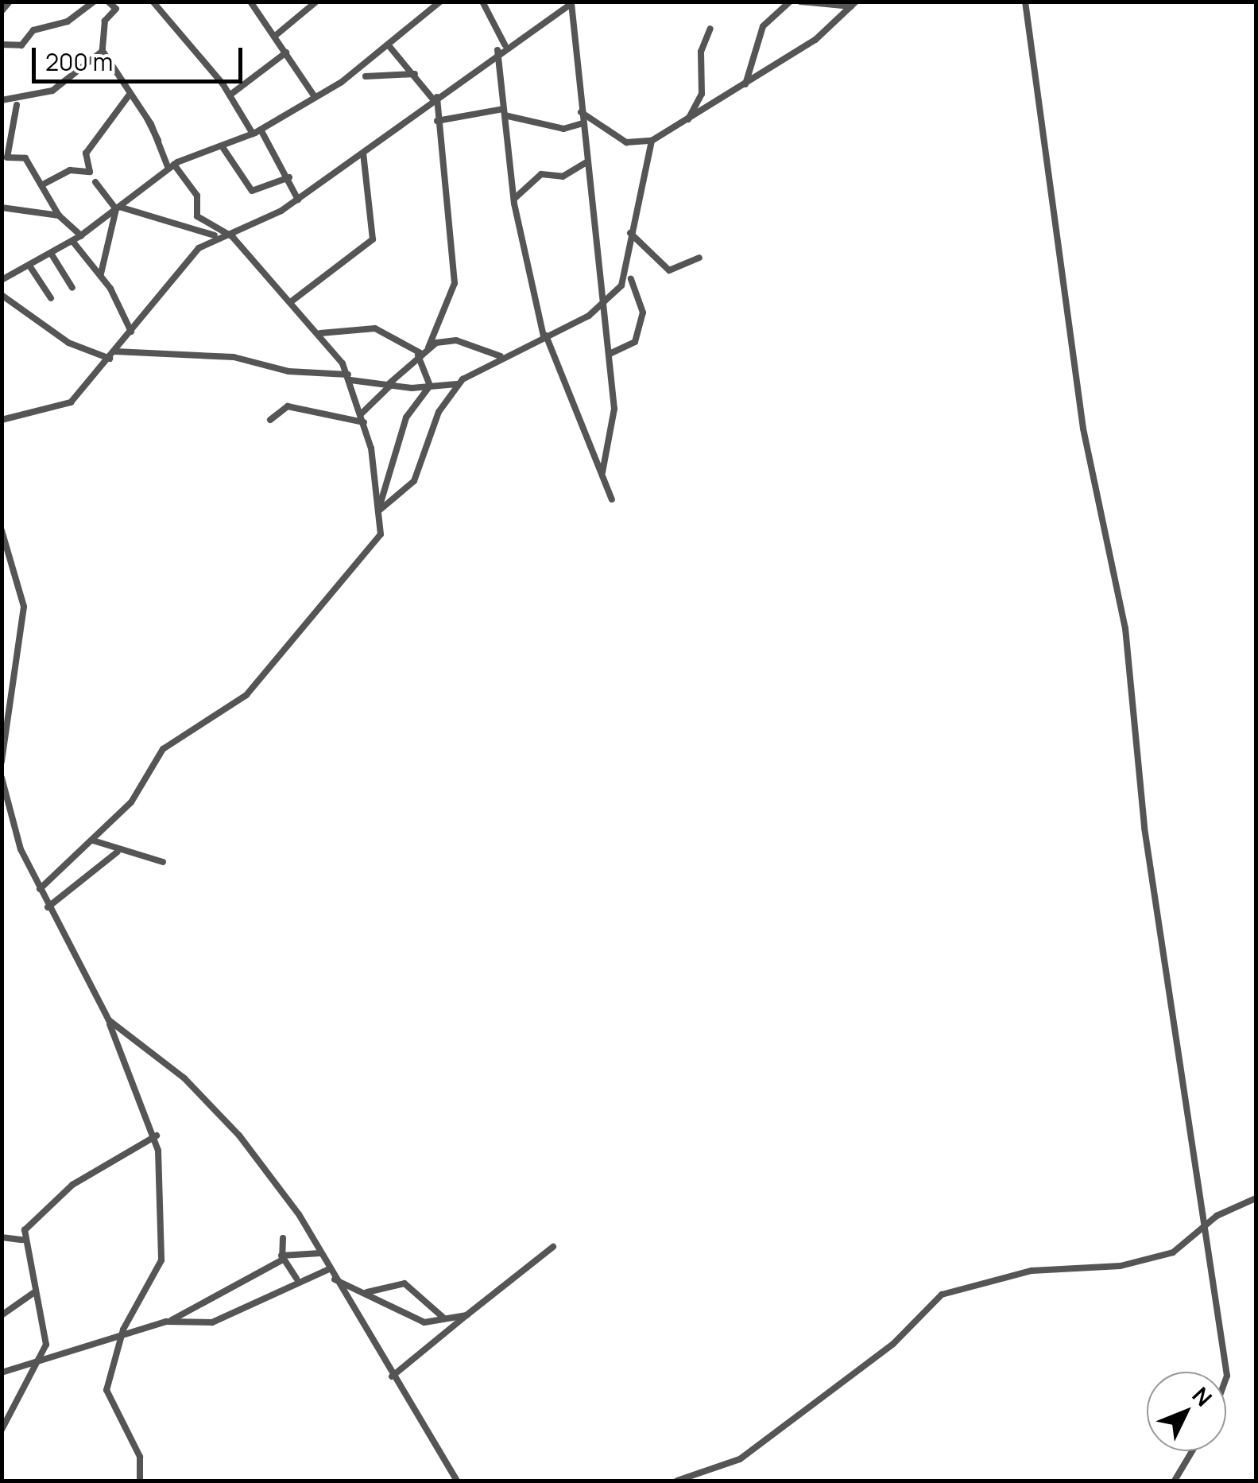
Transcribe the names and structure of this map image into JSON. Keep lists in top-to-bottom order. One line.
{"scale_bar":"200 m","north":"top right"}
